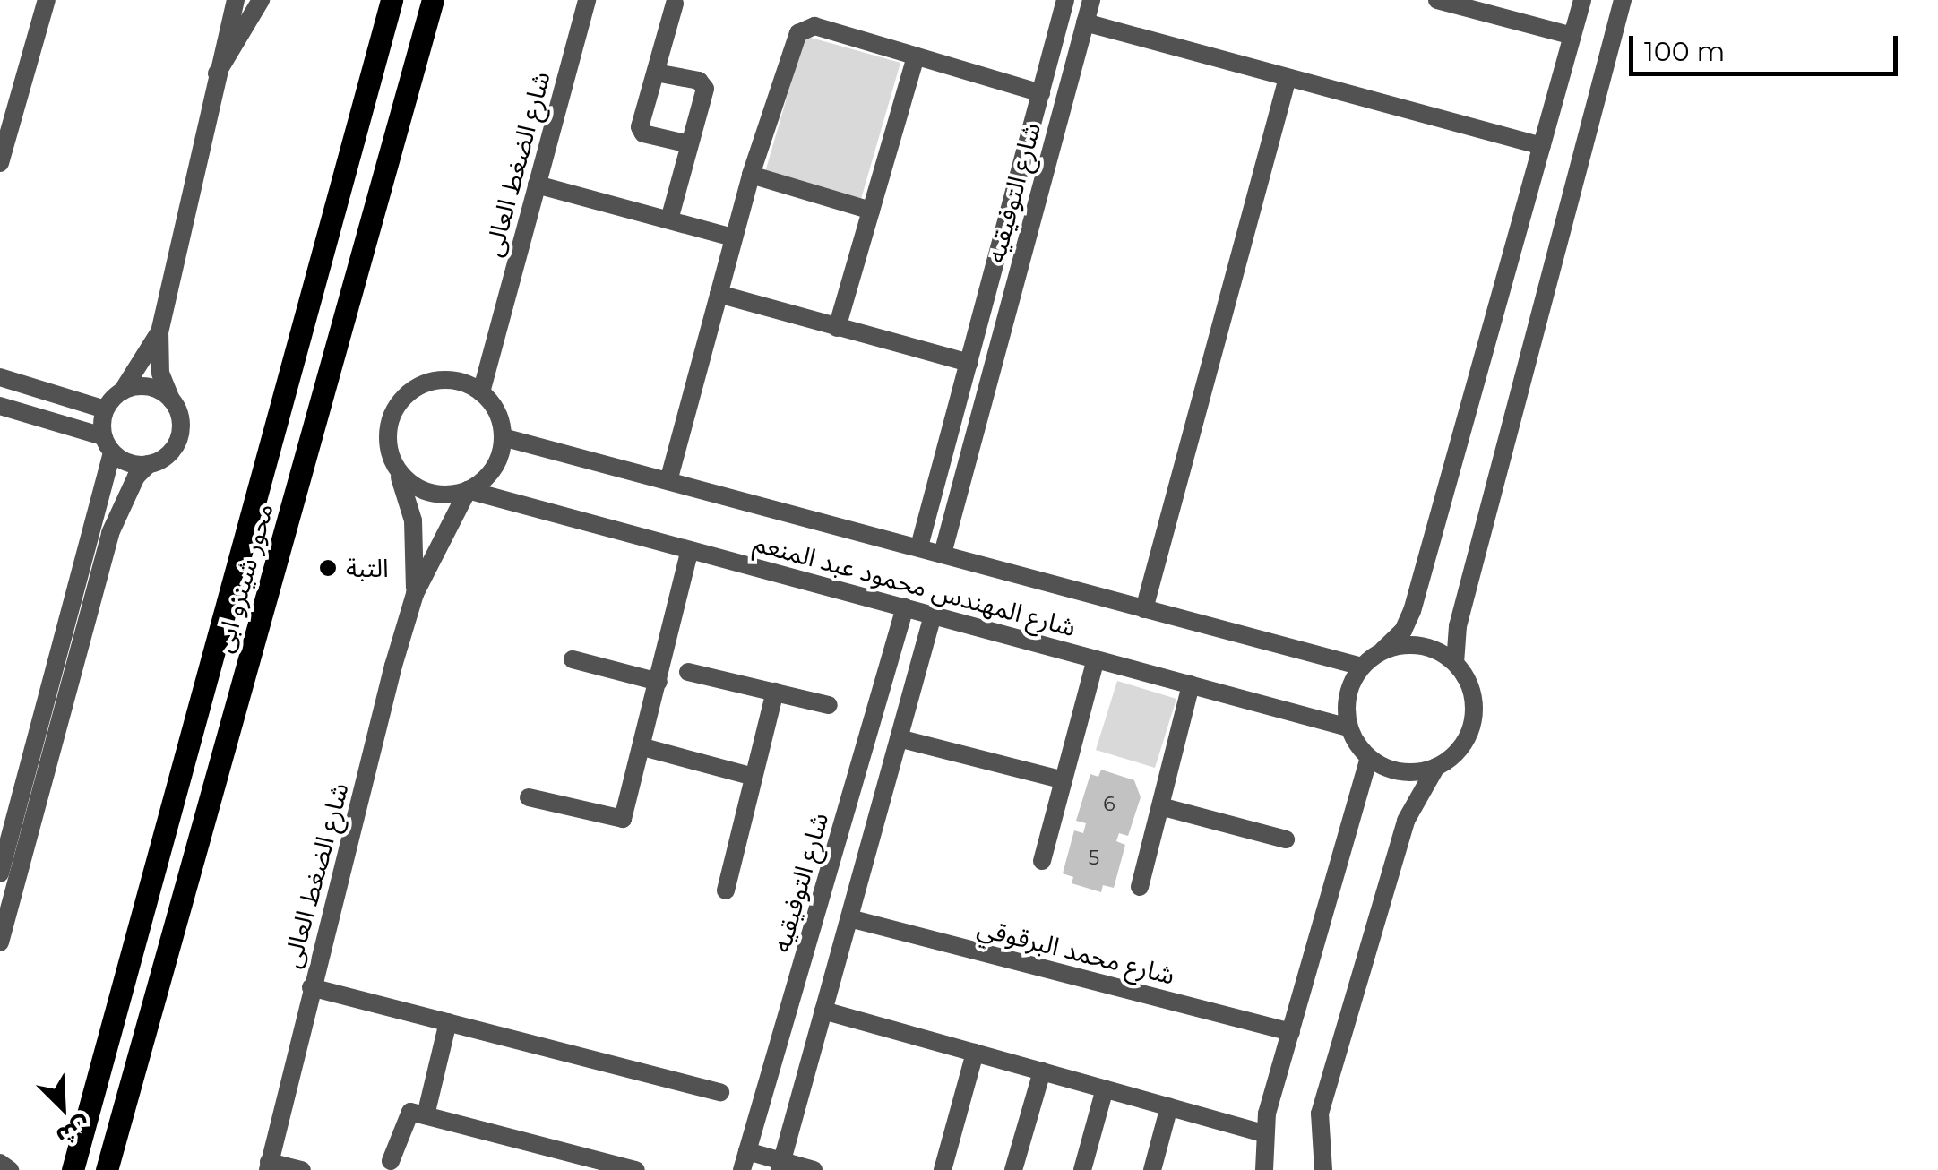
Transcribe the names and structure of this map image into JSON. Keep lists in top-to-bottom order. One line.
{"streets":{"main road":["محور شينزو ابى"],"street":["شارع الضغط العالى","شارع التوفيقيه","شارع المهندس محمود عبد المنعم","شارع محمد البرقوقي"]},"crossings":[["شارع الضغط العالى","شارع المهندس محمود عبد المنعم"],["شارع التوفيقيه","شارع المهندس محمود عبد المنعم"]],"places":["التبة"],"house_numbers":["6","5"],"scale_bar":"100 m","north":"bottom right"}
